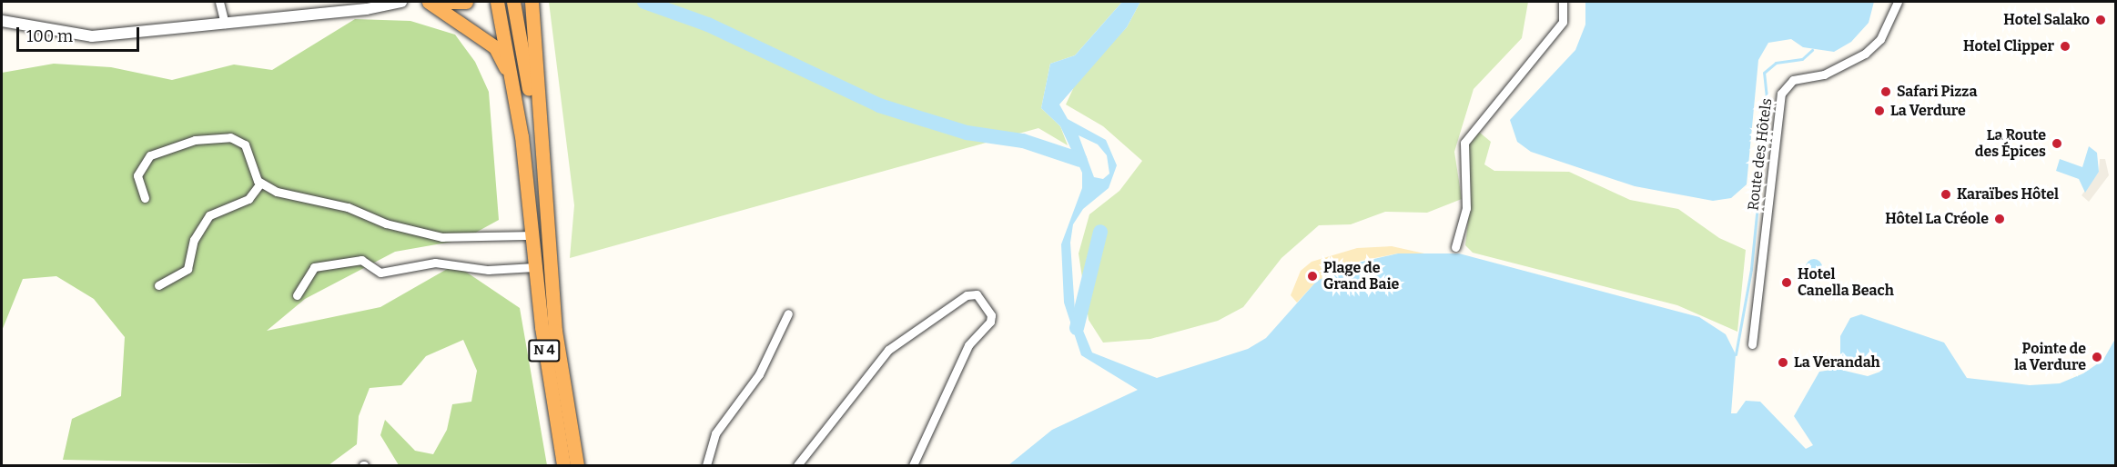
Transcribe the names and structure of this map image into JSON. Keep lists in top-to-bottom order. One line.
{"streets":{"highway":["N 4"],"street":["Route des Hôtels"]},"places":["Hotel Salako","Hotel Clipper","Safari Pizza","La Verdure","La Route des Épices","Karaïbes Hôtel","Hôtel La Créole","Plage de Grand Baie","Hotel Canella Beach","Pointe de la Verdure","La Verandah"],"scale_bar":"100 m"}
